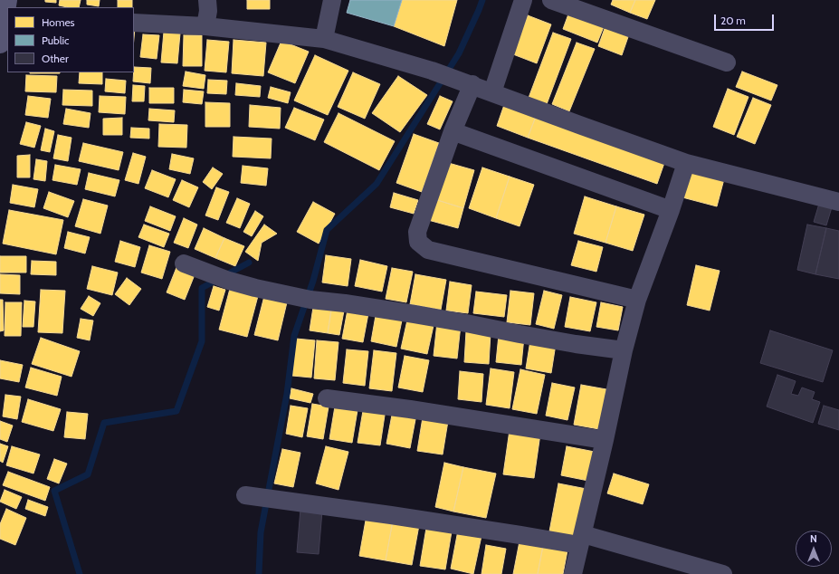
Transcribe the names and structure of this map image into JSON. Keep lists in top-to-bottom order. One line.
{"legend":["Homes","Public","Other"],"scale_bar":"20 m","north":"top"}
